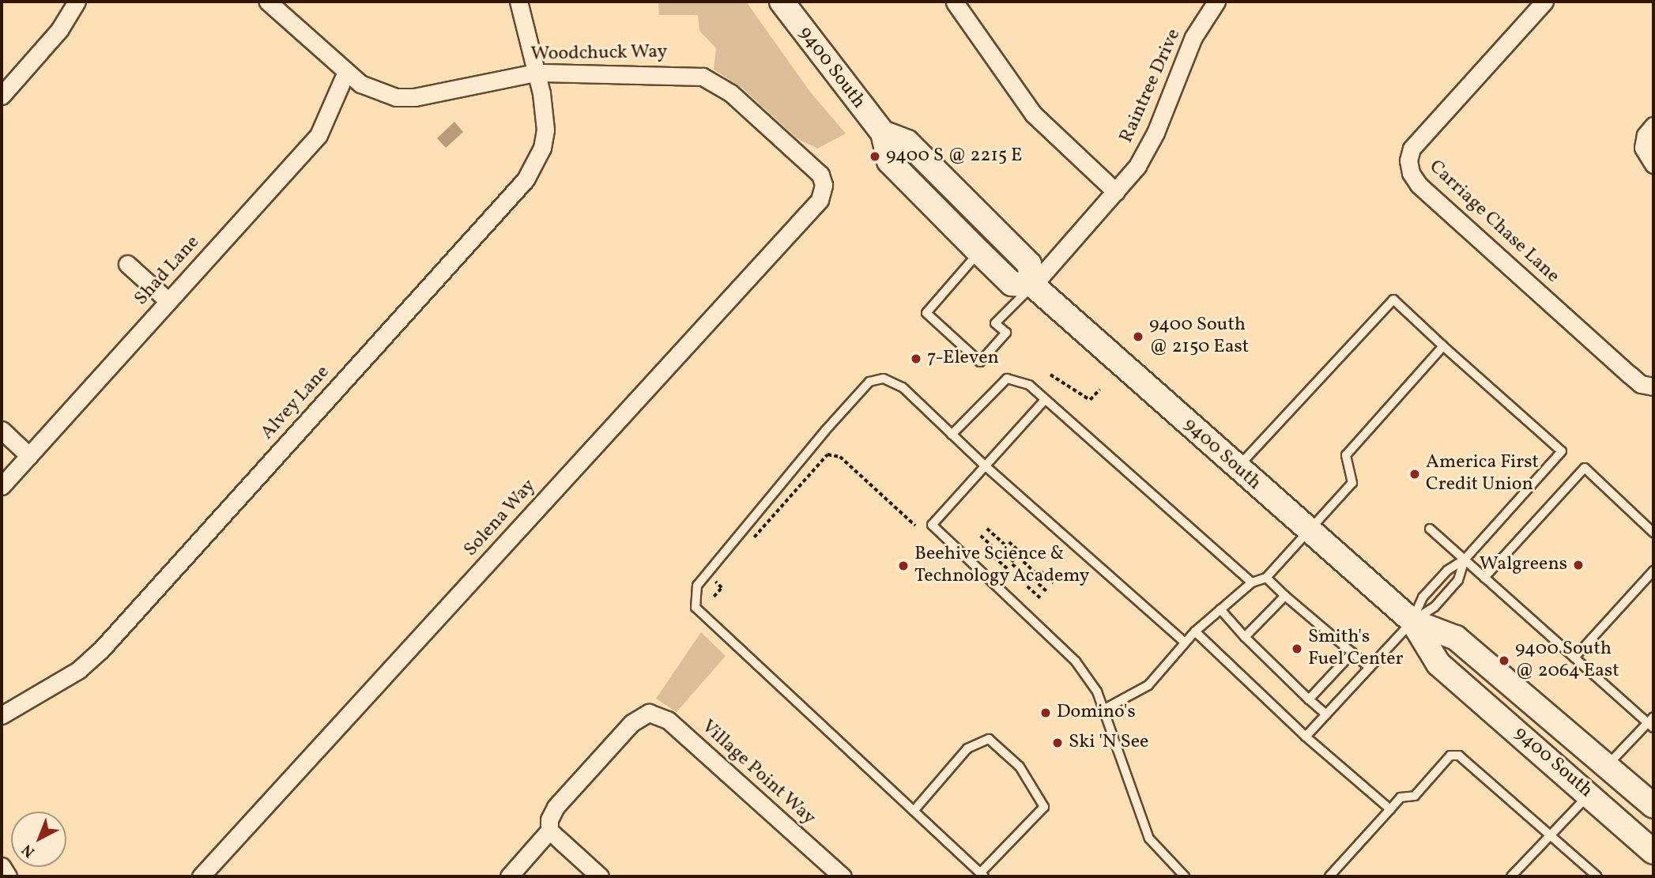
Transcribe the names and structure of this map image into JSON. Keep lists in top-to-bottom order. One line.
{"streets":{"main road":["9400 South"],"street":["Woodchuck Way","Raintree Drive","Carriage Chase Lane","Shad Lane","Alvey Lane","Solena Way","Village Point Way"]},"crossings":[["Woodchuck Way","Shad Lane"],["Woodchuck Way","Alvey Lane"],["Woodchuck Way","Solena Way"],["9400 South","Raintree Drive"]],"places":["9400 S @ 2215 E","9400 South @ 2150 East","7-Eleven","America First Credit Union","Walgreens","Beehive Science & Technology Academy","Smith's Fuel Center","9400 South @ 2064 East","Domino's","Ski 'N See"],"north":"bottom left"}
